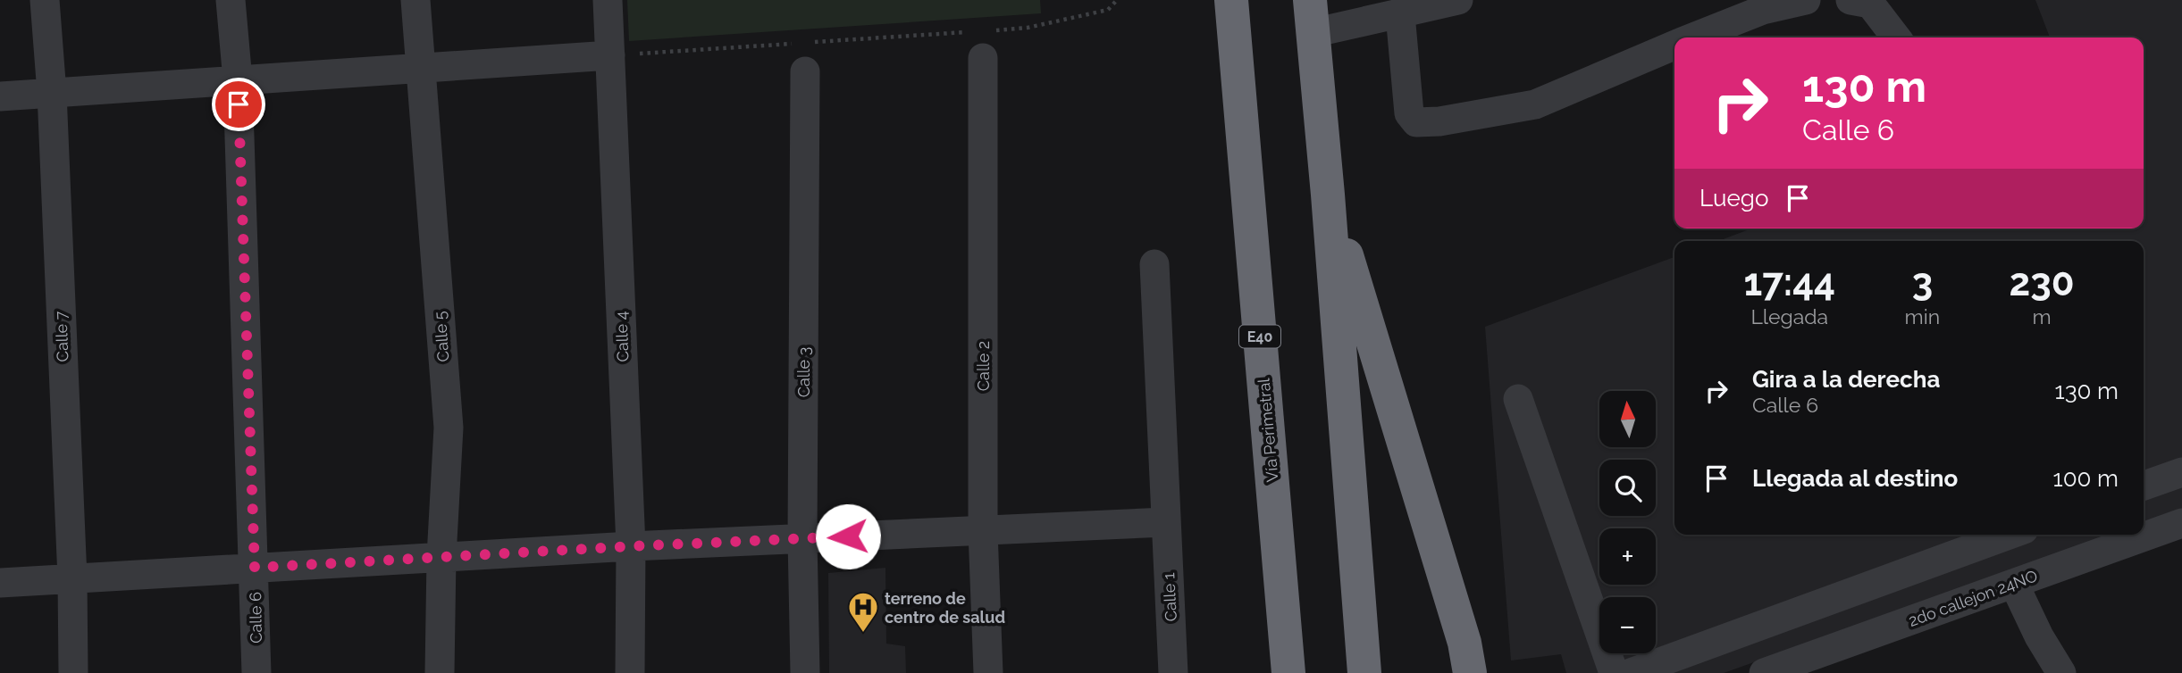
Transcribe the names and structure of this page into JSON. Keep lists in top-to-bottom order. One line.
{"streets":{"highway":["E40","Vía Perimetral"],"street":["Calle 7","Calle 5","Calle 4","Calle 2","Calle 3","Calle 1","2do callejon 24NO","Calle 6"]},"places":{"hospital":["terreno de centro de salud"]},"north":"top","page":{"turn":["130 m","Calle 6"],"then":"Luego","eta":["17:44","Llegada","3","min","230","m"],"list":[{"name":"Gira a la derecha","note":"Calle 6","value":"130 m"},{"name":"Llegada al destino","value":"100 m"}],"map_buttons":["+","−"]}}
